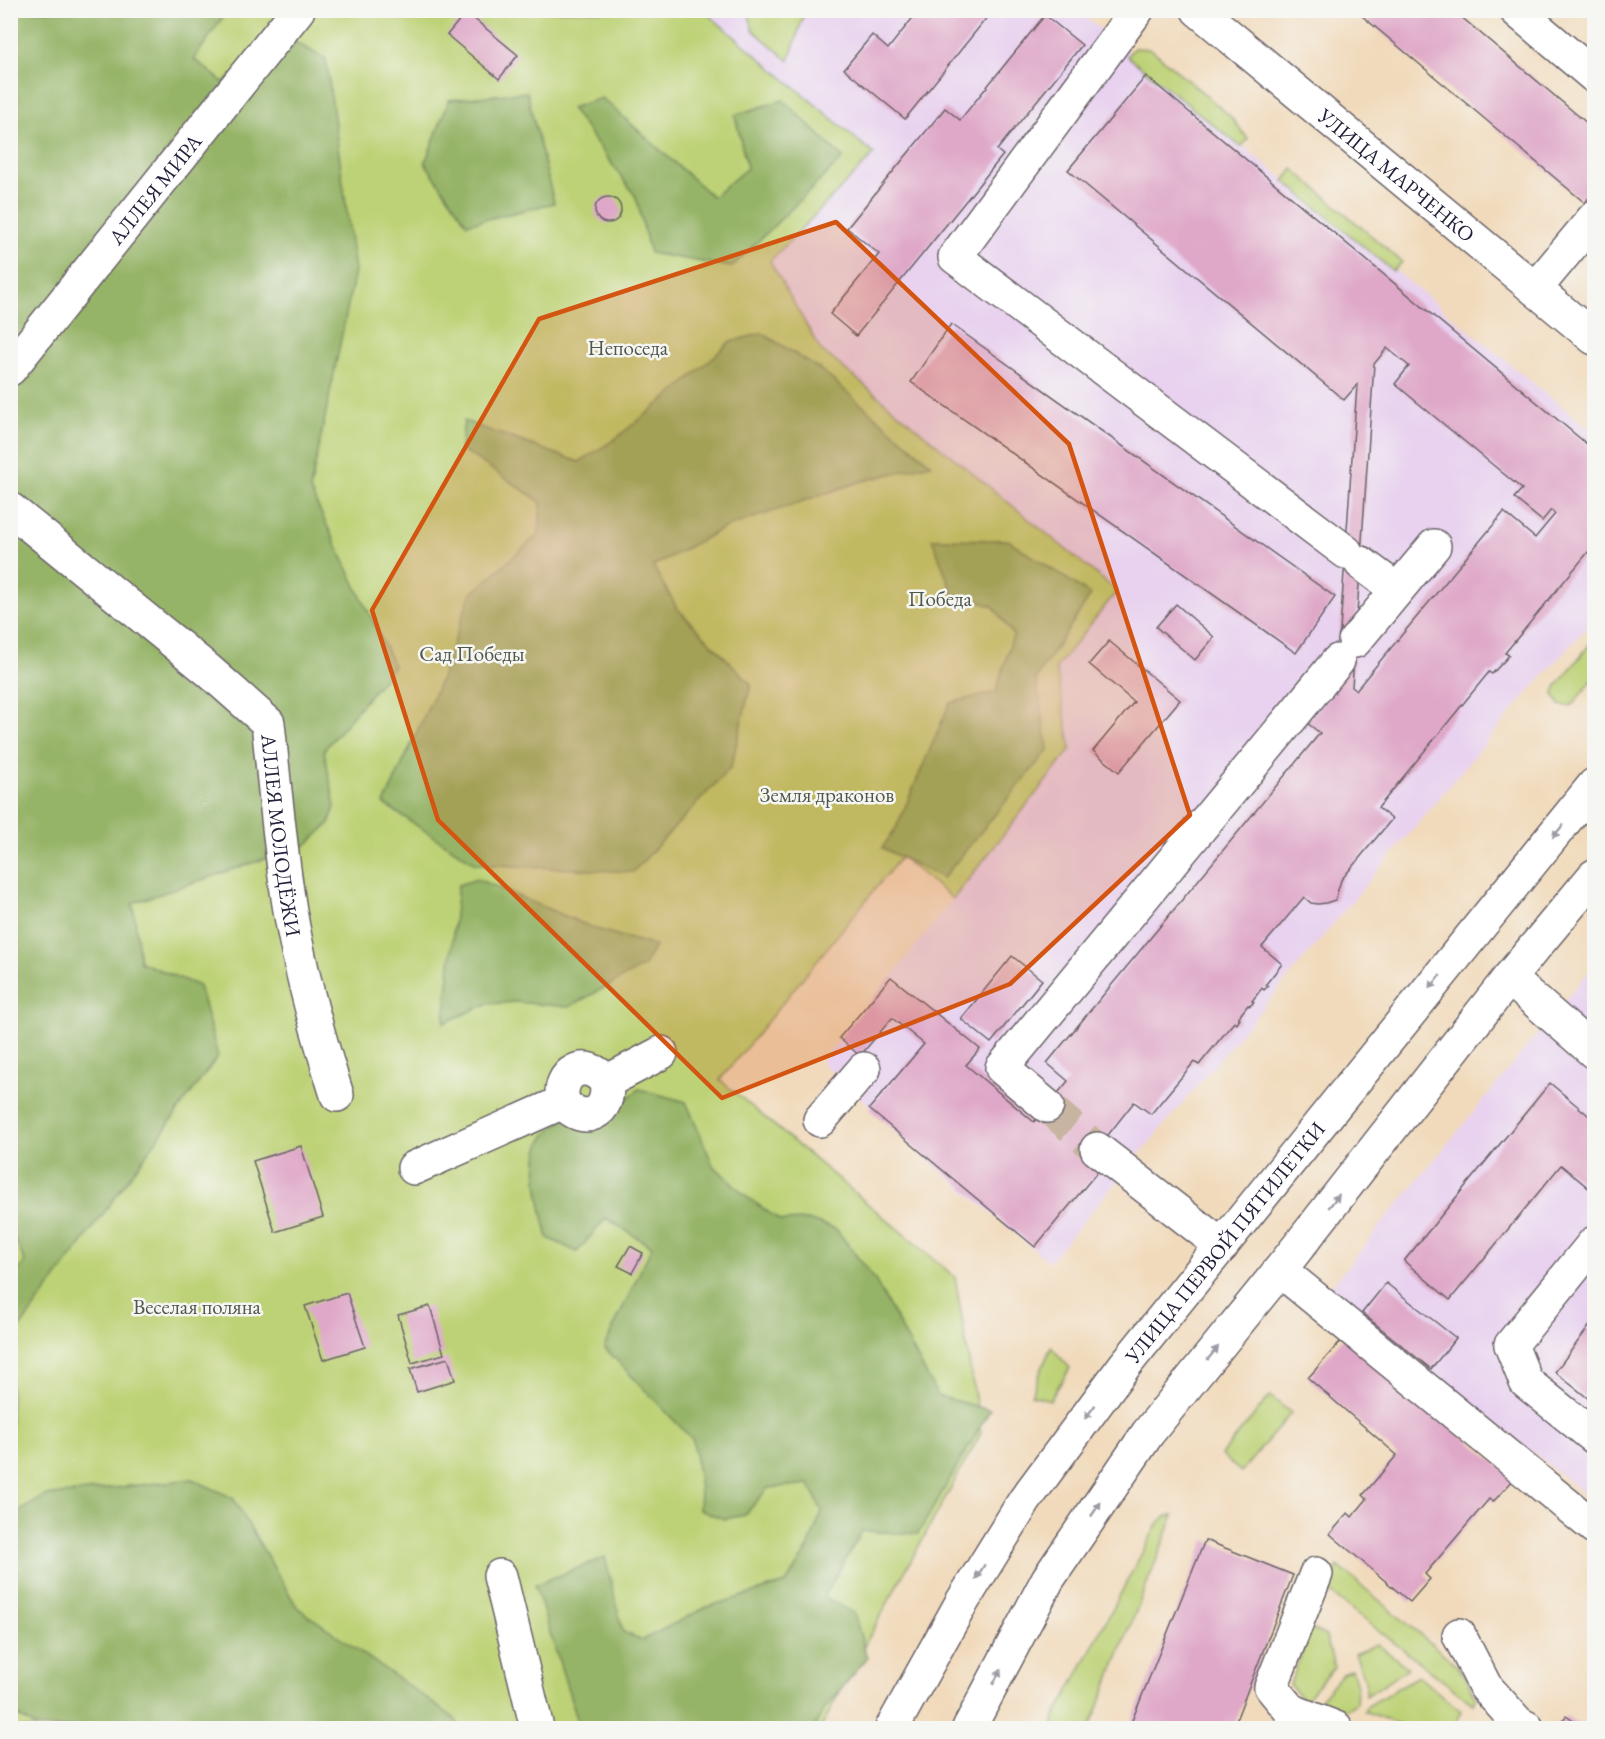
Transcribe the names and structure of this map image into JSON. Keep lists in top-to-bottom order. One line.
{"streets":{"main road":["УЛИЦА МАРЧЕНКО","АЛЛЕЯ МИРА","АЛЛЕЯ МОЛОДЁЖИ","УЛИЦА ПЕРВОЙ ПЯТИЛЕТКИ"]},"parks":["Непоседа","Победа","Сад Победы","Земля драконов","Веселая поляна"]}
